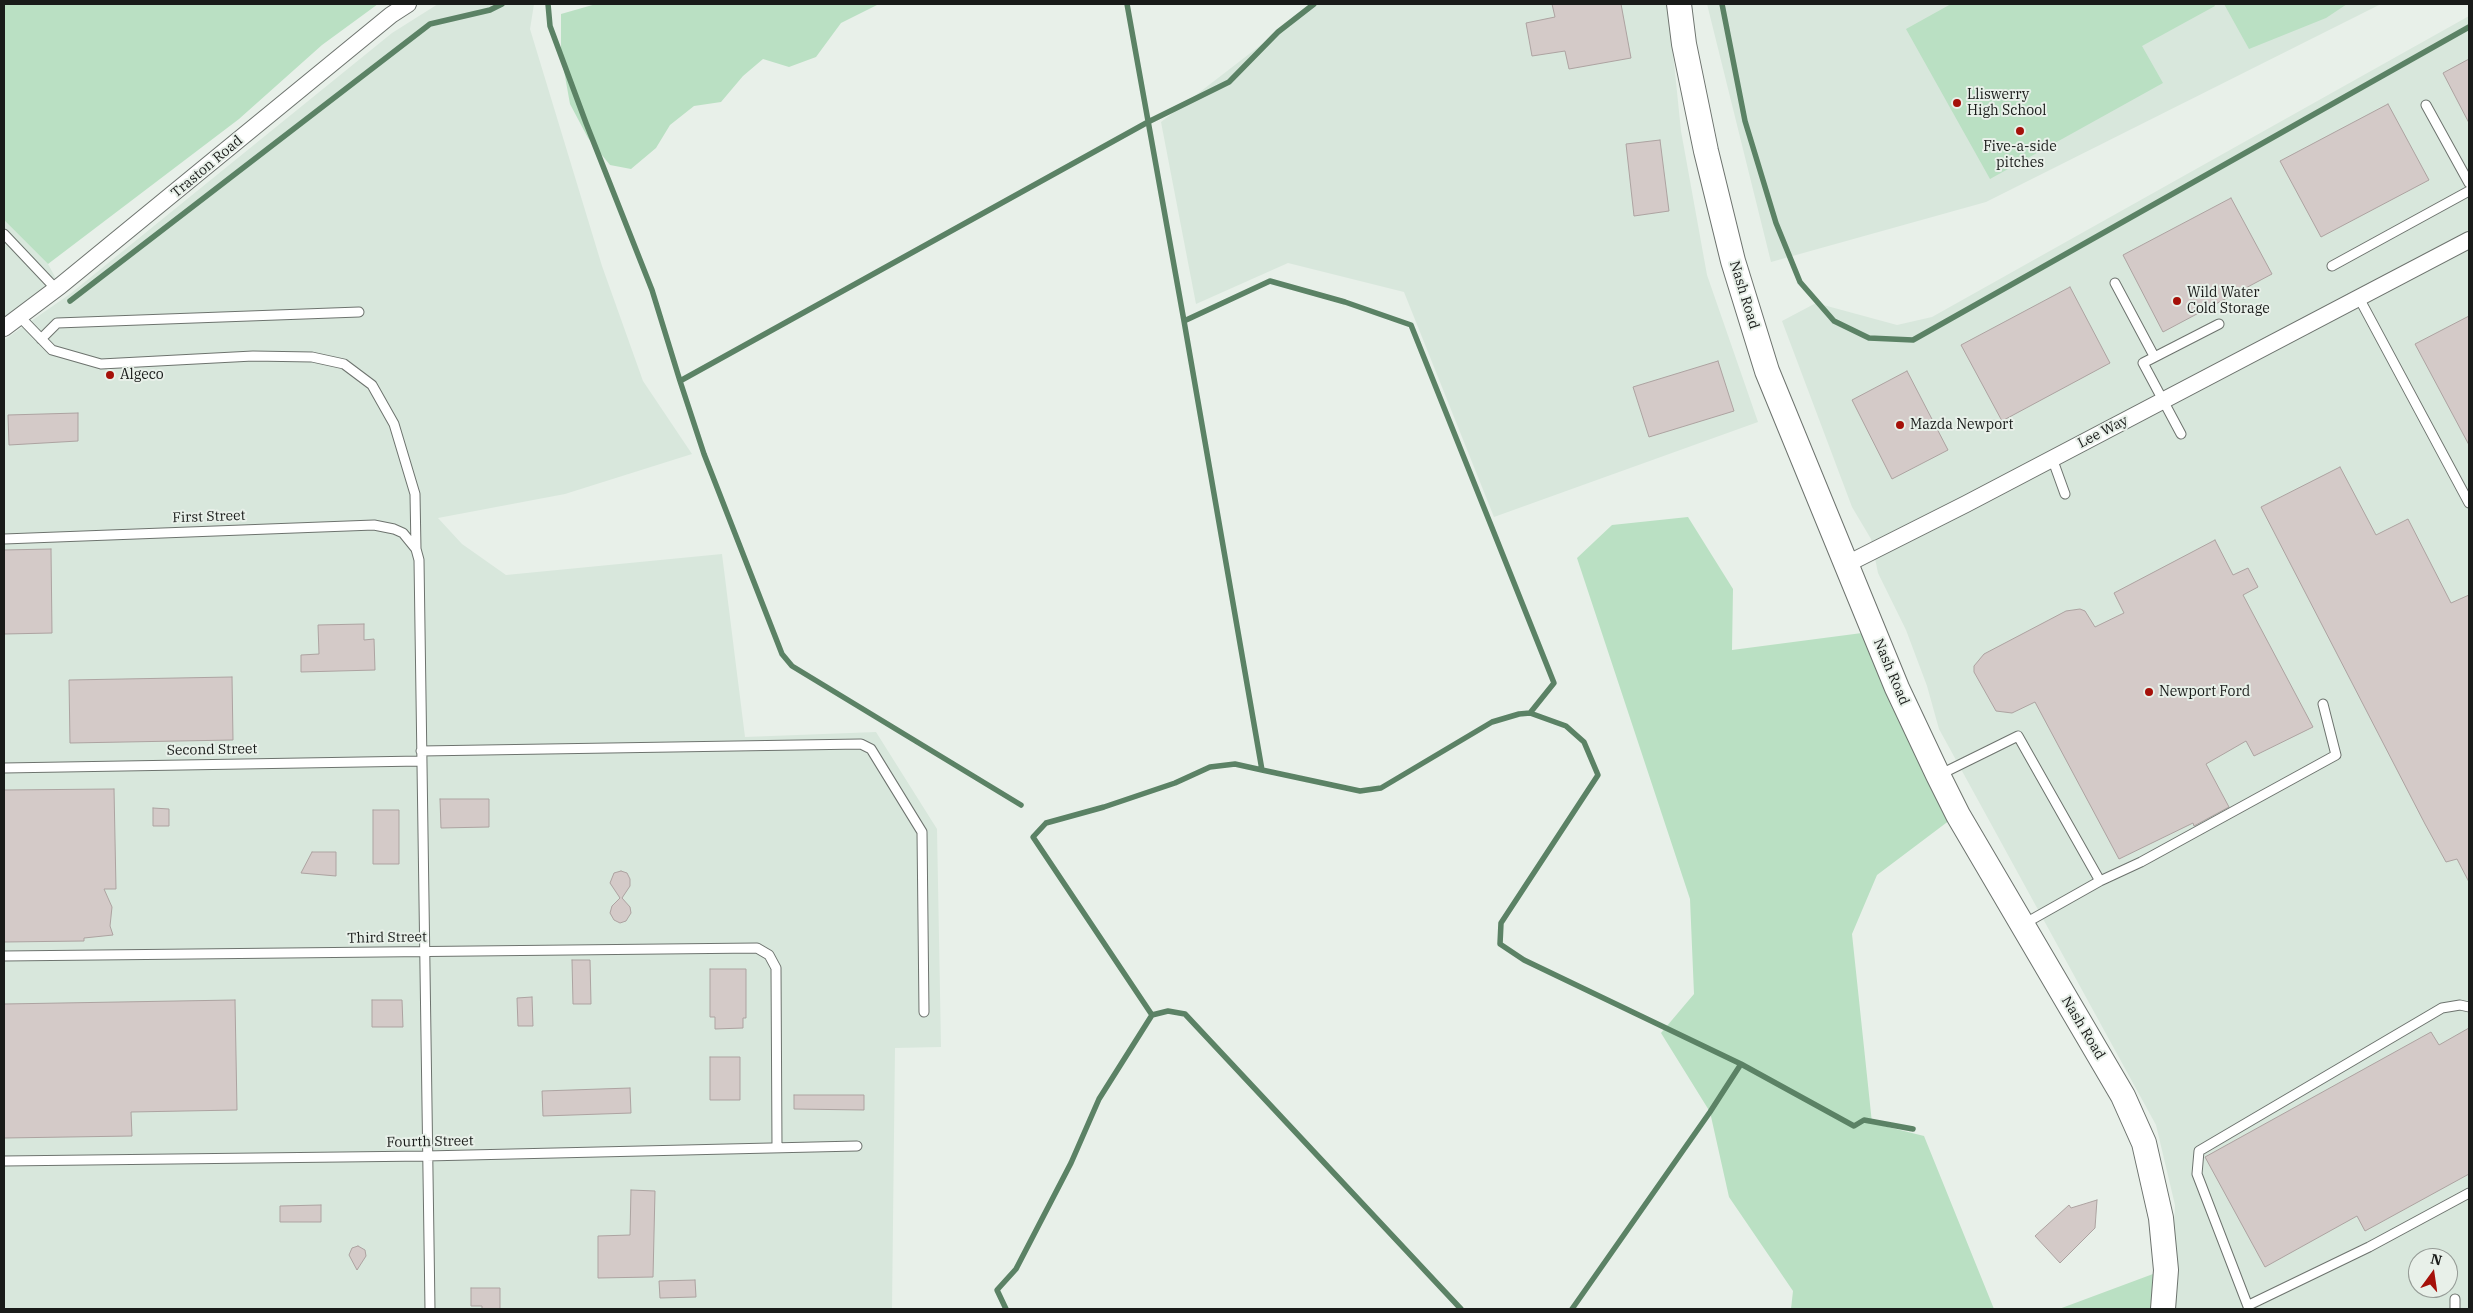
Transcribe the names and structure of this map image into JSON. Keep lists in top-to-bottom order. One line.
{"streets":{"street":["Traston Road","Nash Road","Lee Way"],"lane":["First Street","Second Street","Third Street","Fourth Street"]},"crossings":[["Nash Road","Lee Way"],["Third Street","Fourth Street"]],"places":["Lliswerry High School","Five-a-side pitches","Wild Water Cold Storage","Algeco","Mazda Newport","Newport Ford"],"north":"top"}
